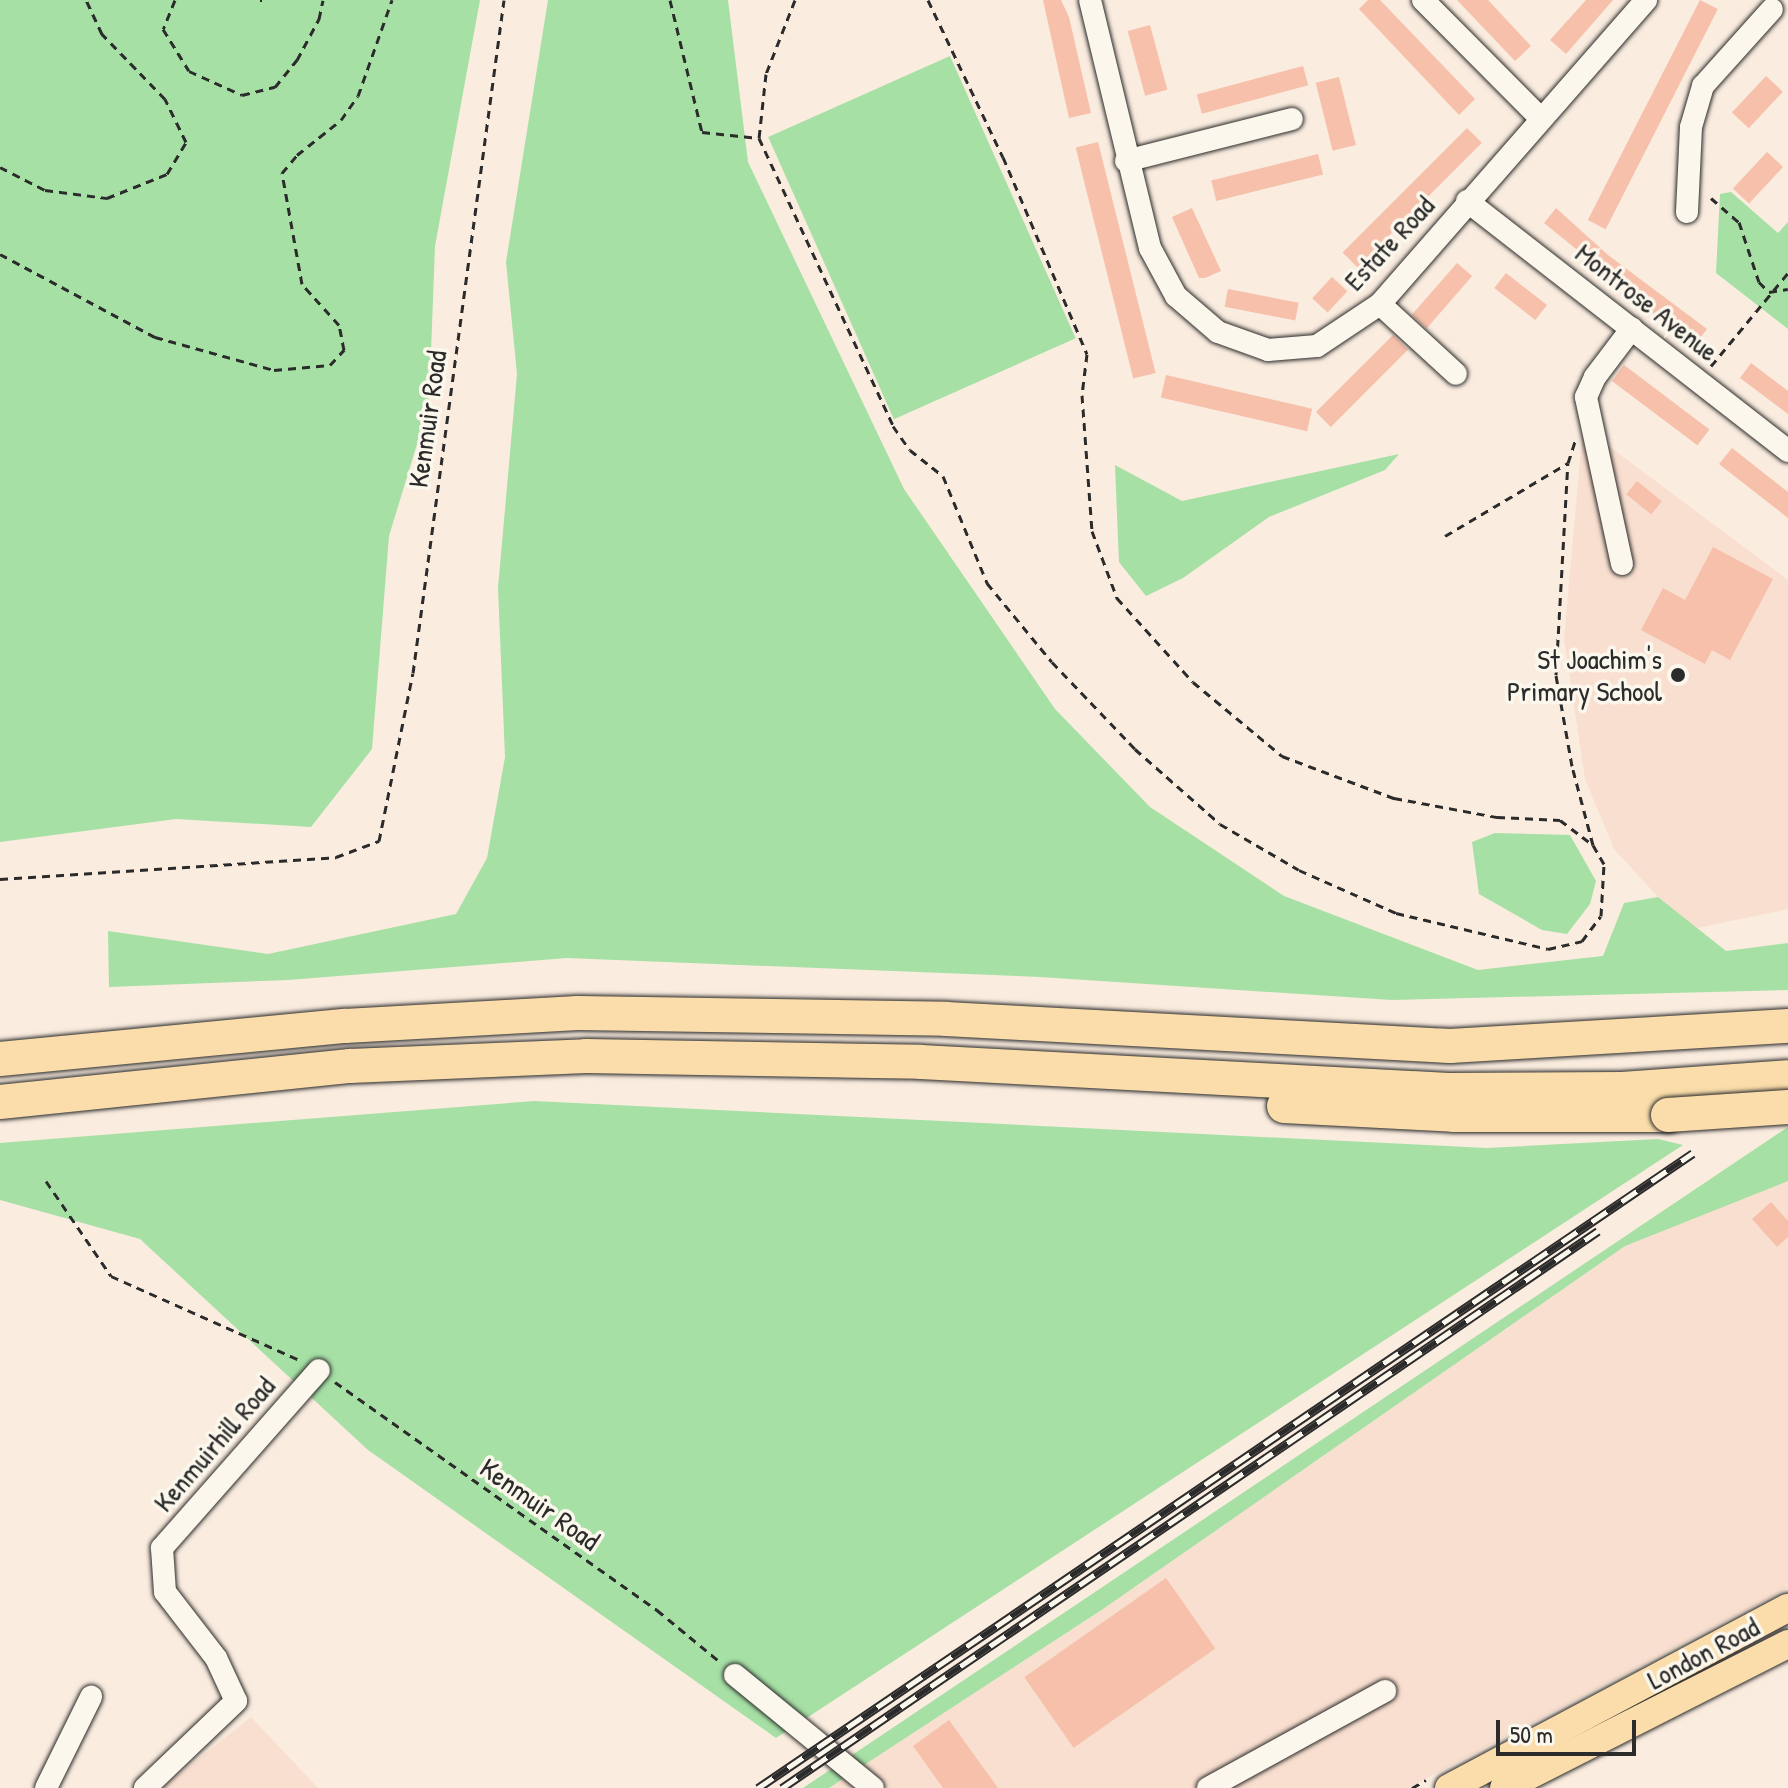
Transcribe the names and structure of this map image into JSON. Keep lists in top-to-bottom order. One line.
{"streets":{"main road":["London Road"],"street":["Estate Road","Montrose Avenue","Kenmuirhill Road"],"path":["Kenmuir Road"]},"crossings":[["Estate Road","Montrose Avenue"],["Kenmuir Road","Kenmuirhill Road"]],"places":["St Joachim's Primary School"],"scale_bar":"50 m"}
